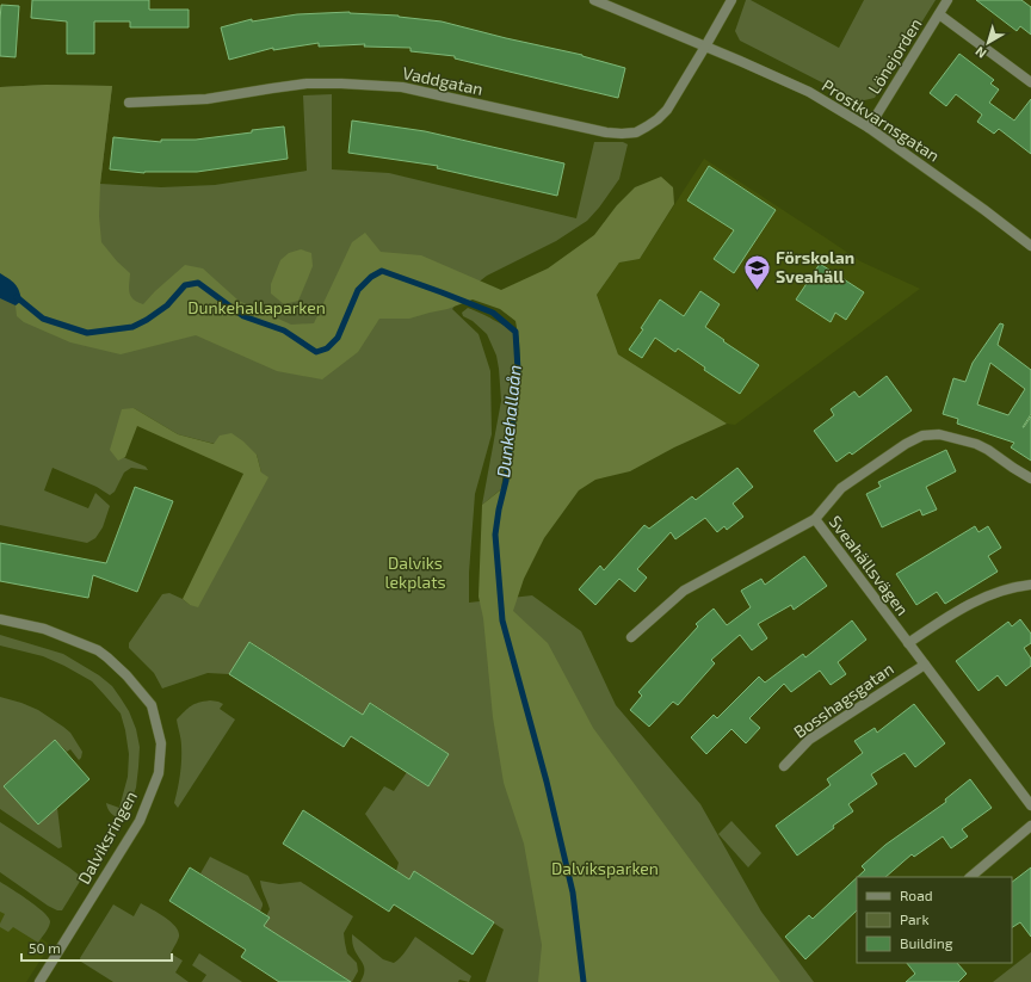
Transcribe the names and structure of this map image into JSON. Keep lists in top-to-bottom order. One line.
{"streets":{"street":["Lönejorden","Vaddgatan","Prostkvarnsgatan","Sveahällsvägen","Bosshagsgatan","Dalviksringen"]},"crossings":[["Lönejorden","Prostkvarnsgatan"],["Vaddgatan","Prostkvarnsgatan"],["Sveahällsvägen","Bosshagsgatan"]],"water":["Dunkehallaån"],"parks":["Dunkehallaparken","Dalviks lekplats","Dalviksparken"],"places":{"school or university":["Förskolan Sveahäll"]},"legend":["Road","Park","Building"],"scale_bar":"50 m","north":"bottom left"}
